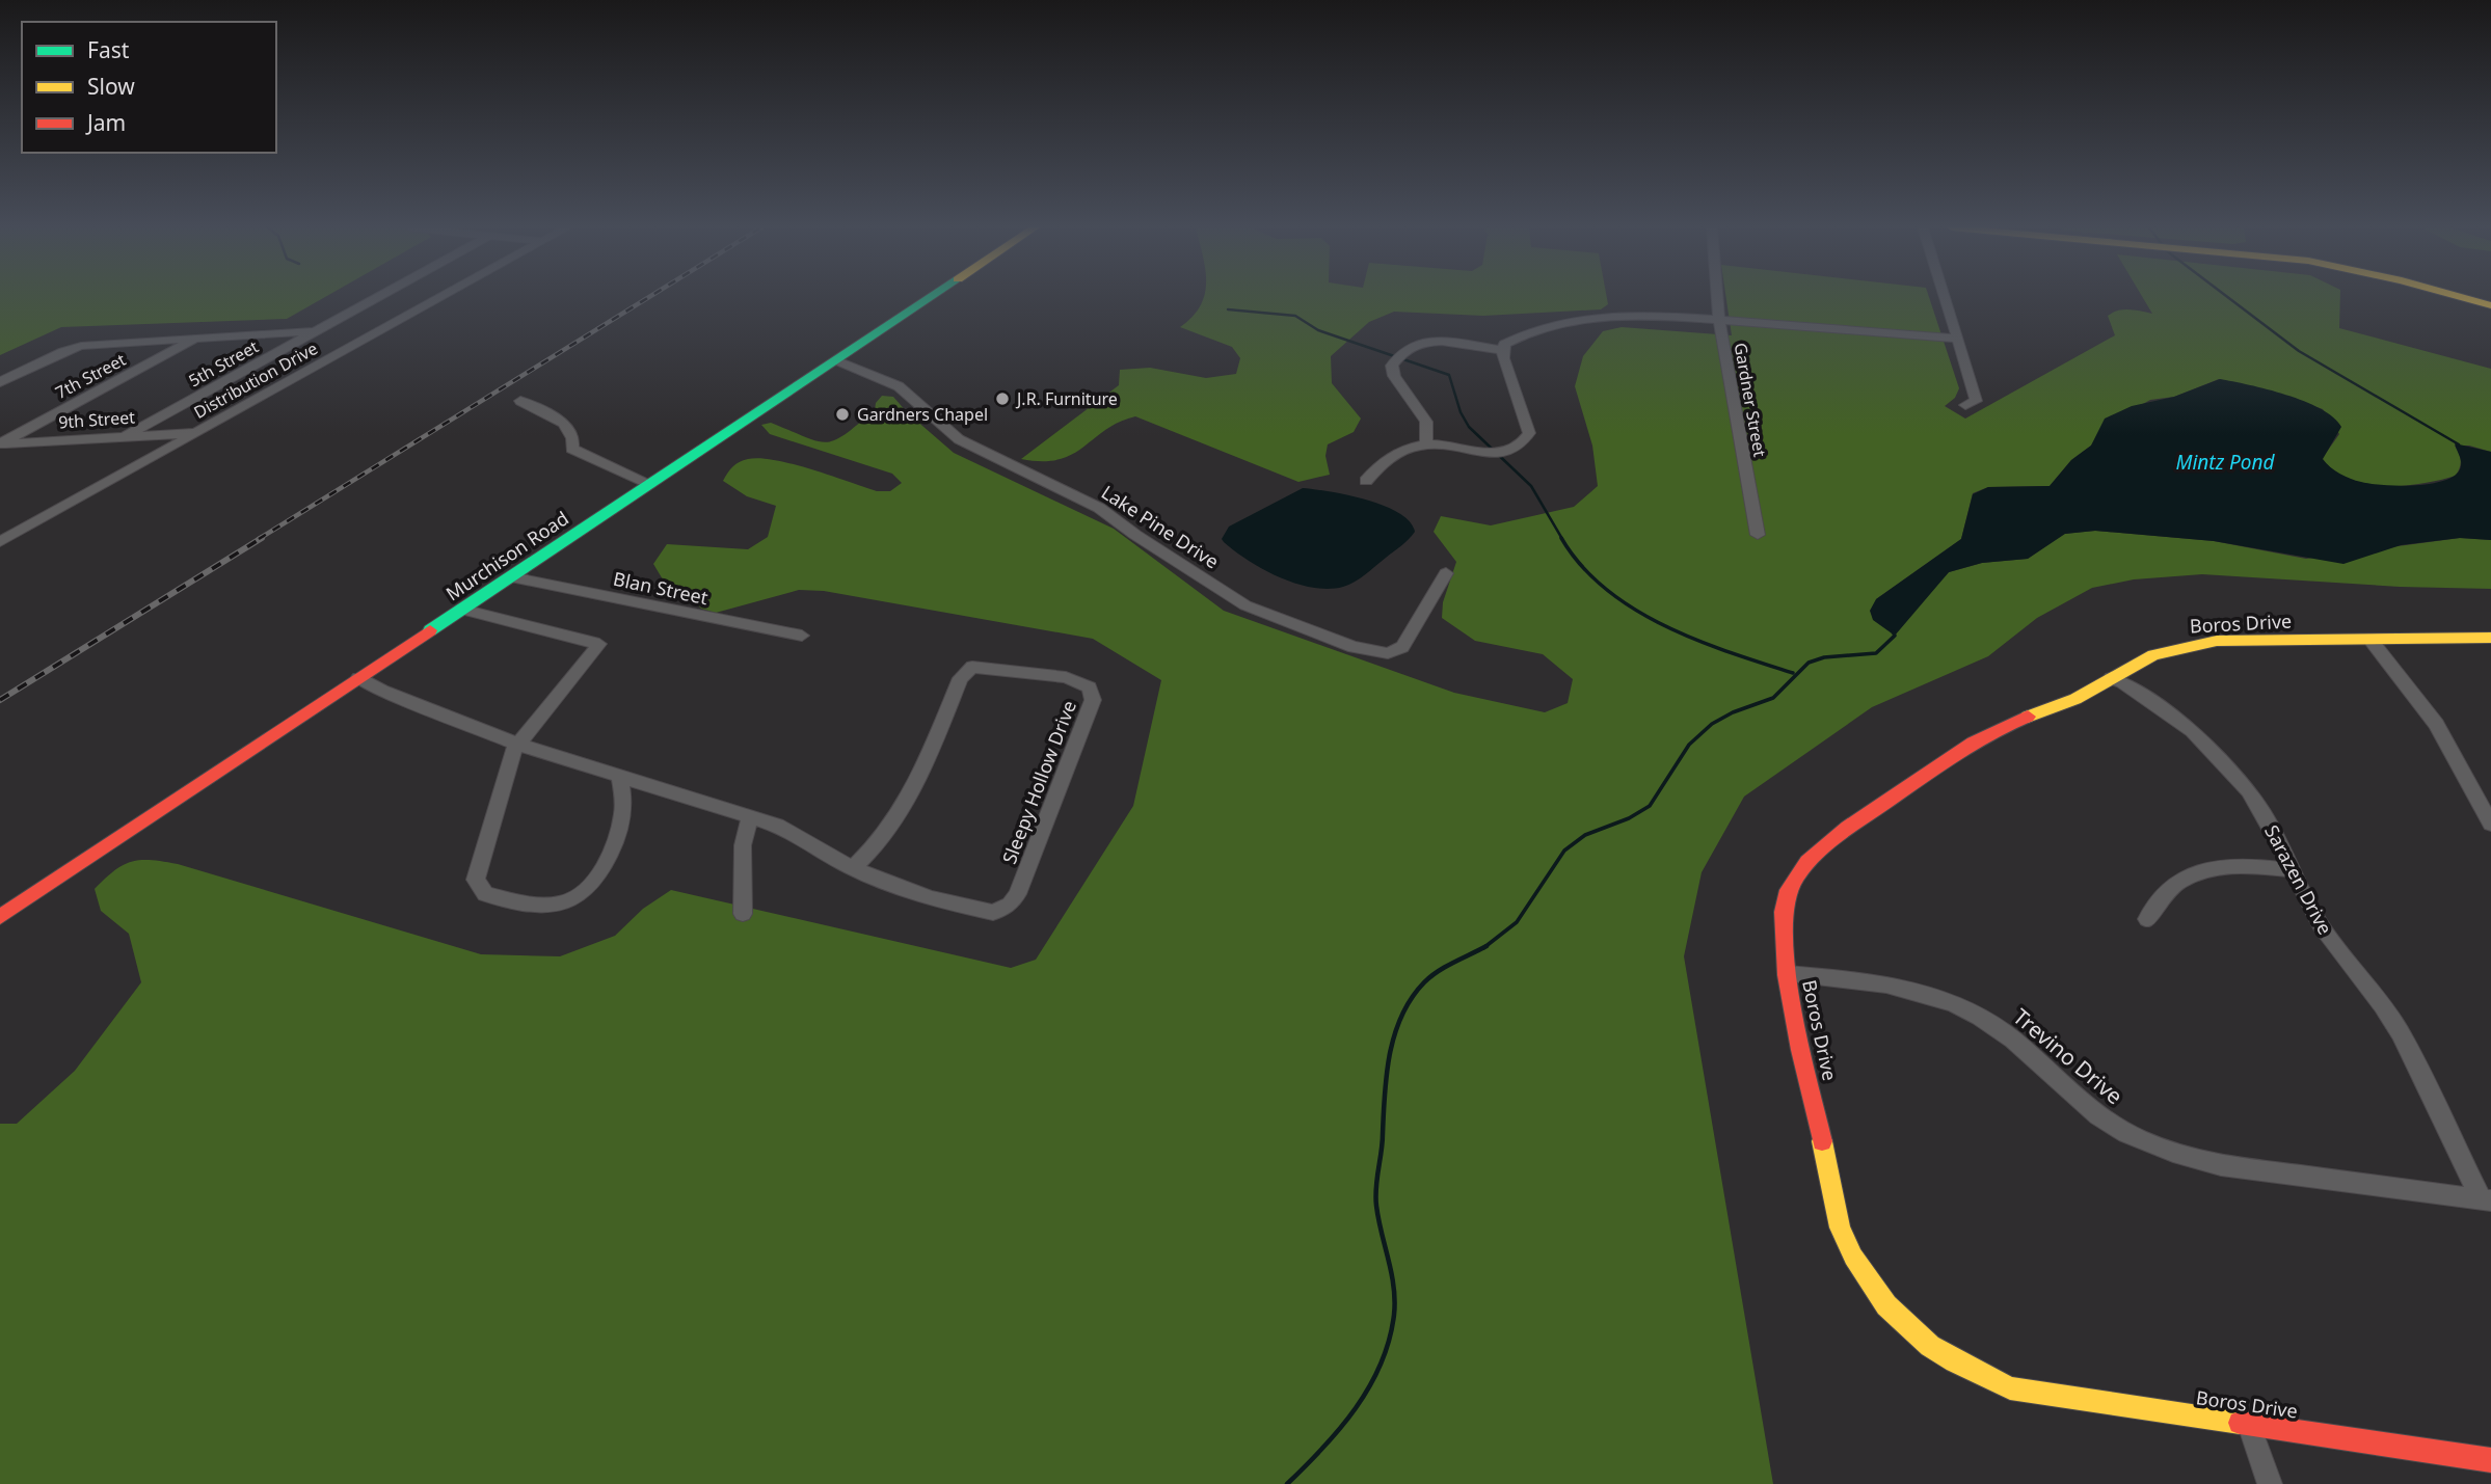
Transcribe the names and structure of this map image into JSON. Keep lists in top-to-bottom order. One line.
{"streets":{"main road":["Murchison Road","Boros Drive"],"street":["5th Street","7th Street","Distribution Drive","Gardner Street","9th Street","Lake Pine Drive","Blan Street","Sleepy Hollow Drive","Sarazen Drive","Trevino Drive"]},"crossings":[["5th Street","9th Street"],["7th Street","9th Street"],["Distribution Drive","9th Street"],["Lake Pine Drive","Murchison Road"],["Murchison Road","Blan Street"],["Murchison Road","Sleepy Hollow Drive"],["Boros Drive","Sarazen Drive"],["Boros Drive","Trevino Drive"],["Sarazen Drive","Trevino Drive"]],"water":["Mintz Pond"],"places":["J.R. Furniture","Gardners Chapel"],"legend":["Fast","Slow","Jam"]}
